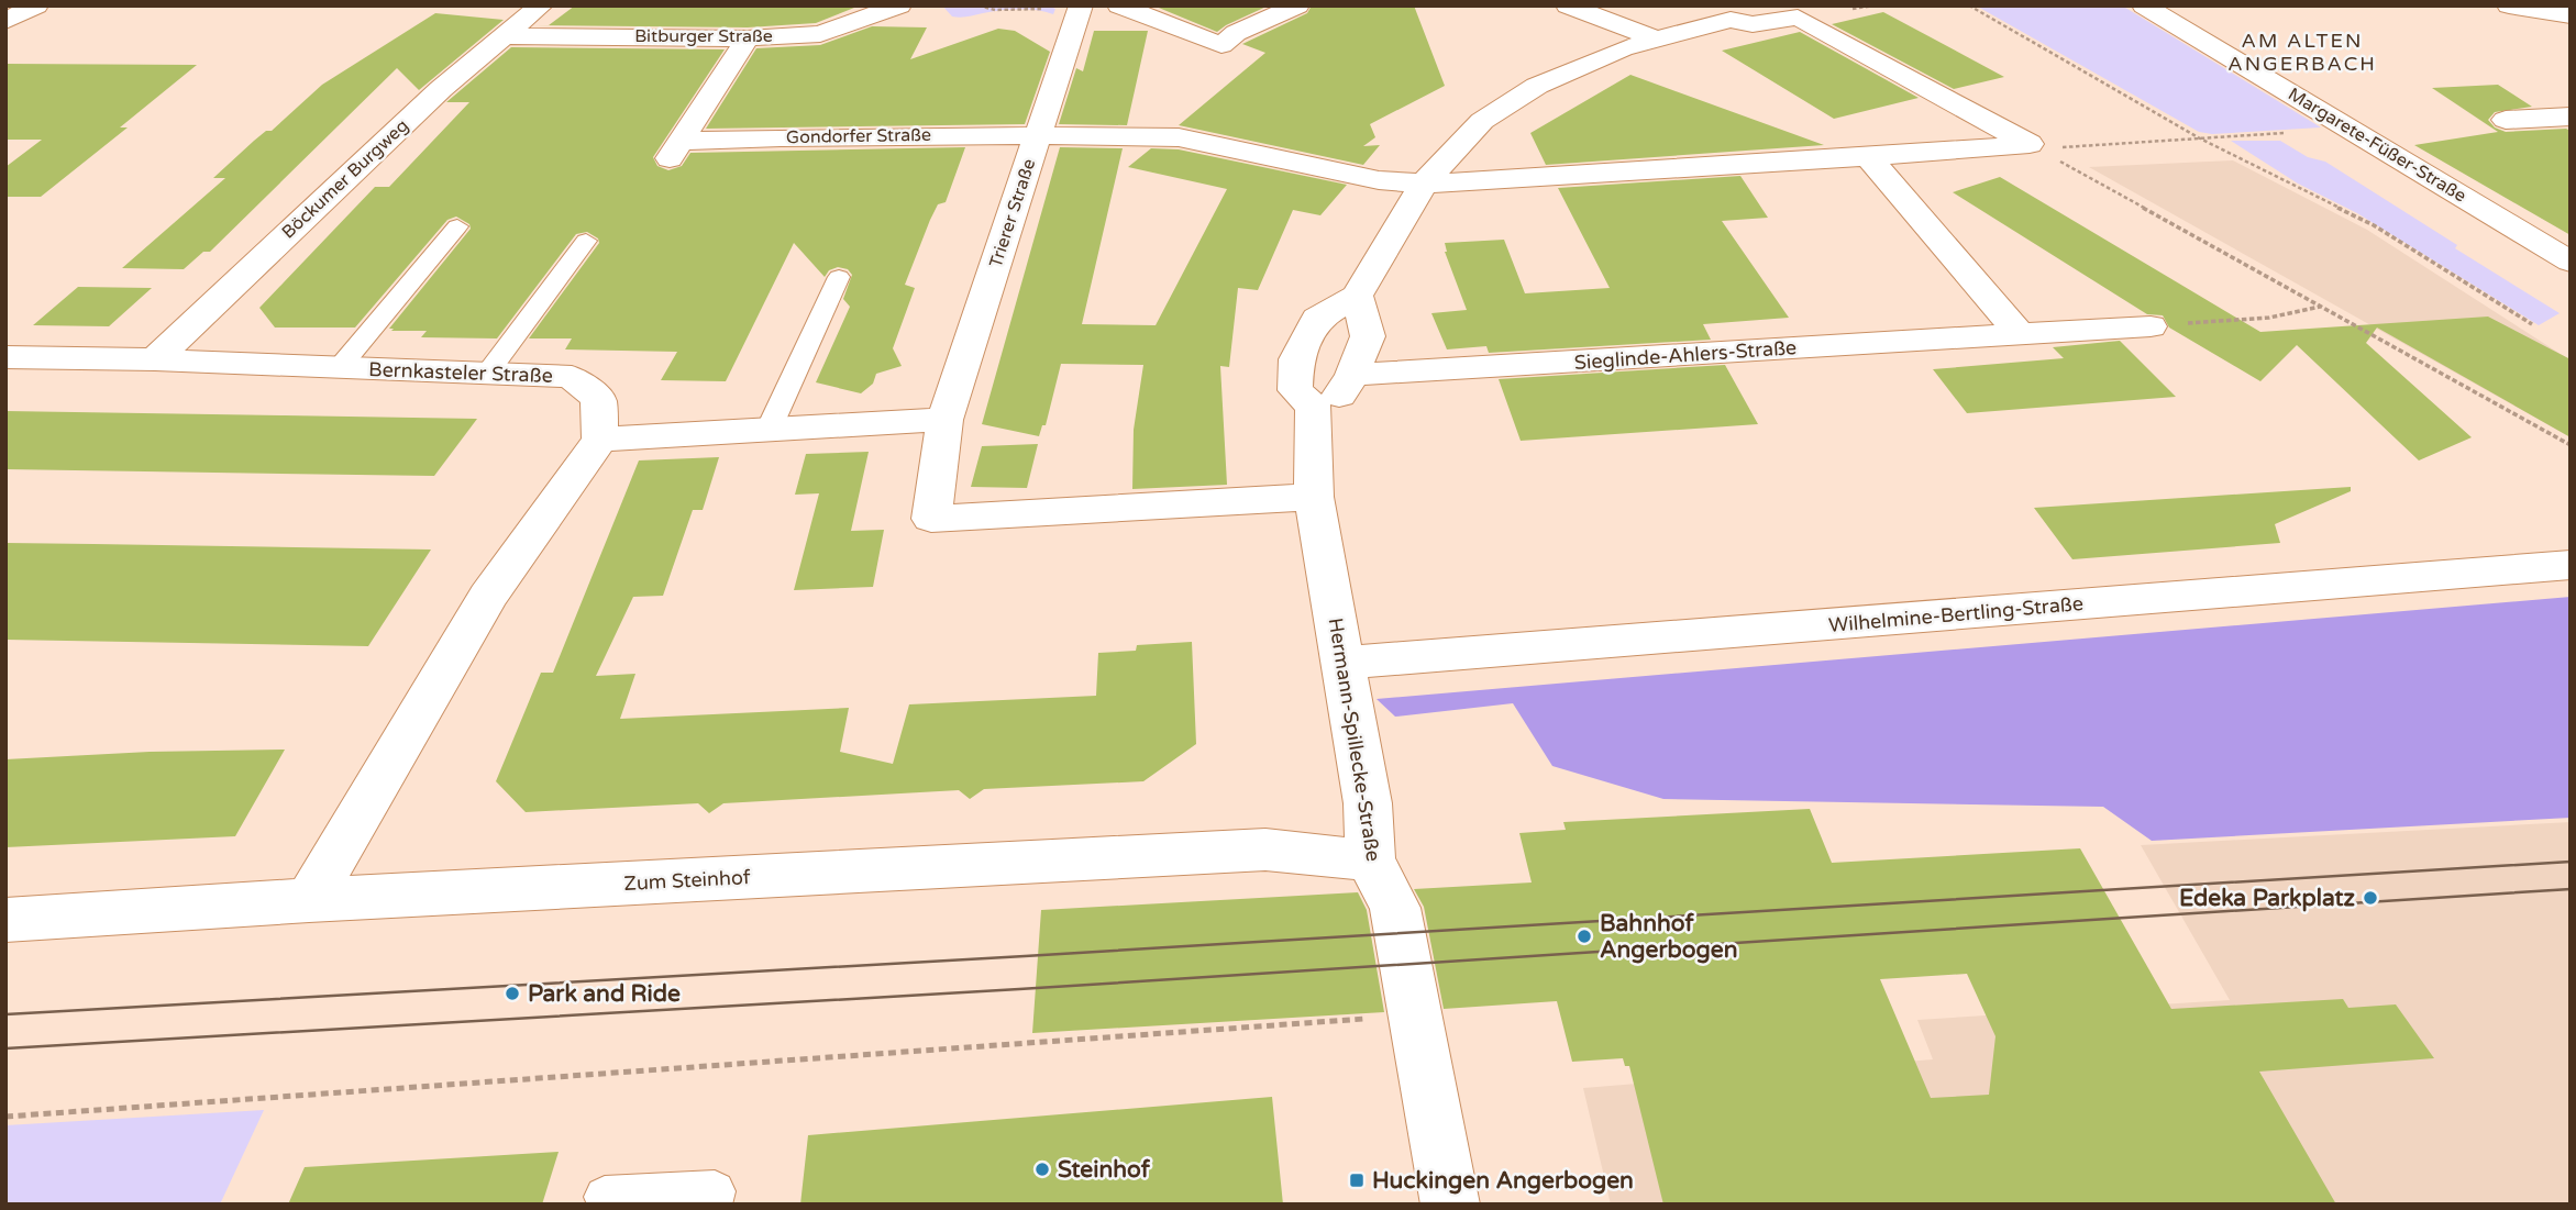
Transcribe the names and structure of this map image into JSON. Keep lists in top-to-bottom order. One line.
{"streets":{"street":["Bitburger Straße","Gondorfer Straße","Margarete-Füßer-Straße","Böckumer Burgweg","Trierer Straße","Sieglinde-Ahlers-Straße","Bernkasteler Straße","Wilhelmine-Bertling-Straße","Hermann-Spillecke-Straße","Zum Steinhof"]},"crossings":[["Bitburger Straße","Böckumer Burgweg"],["Gondorfer Straße","Trierer Straße"],["Böckumer Burgweg","Bernkasteler Straße"],["Trierer Straße","Hermann-Spillecke-Straße"],["Wilhelmine-Bertling-Straße","Hermann-Spillecke-Straße"],["Hermann-Spillecke-Straße","Zum Steinhof"]],"districts":["AM ALTEN ANGERBACH"],"places":{"other":["Edeka Parkplatz","Bahnhof Angerbogen","Park and Ride","Steinhof"],"transit":["Huckingen Angerbogen"]}}
